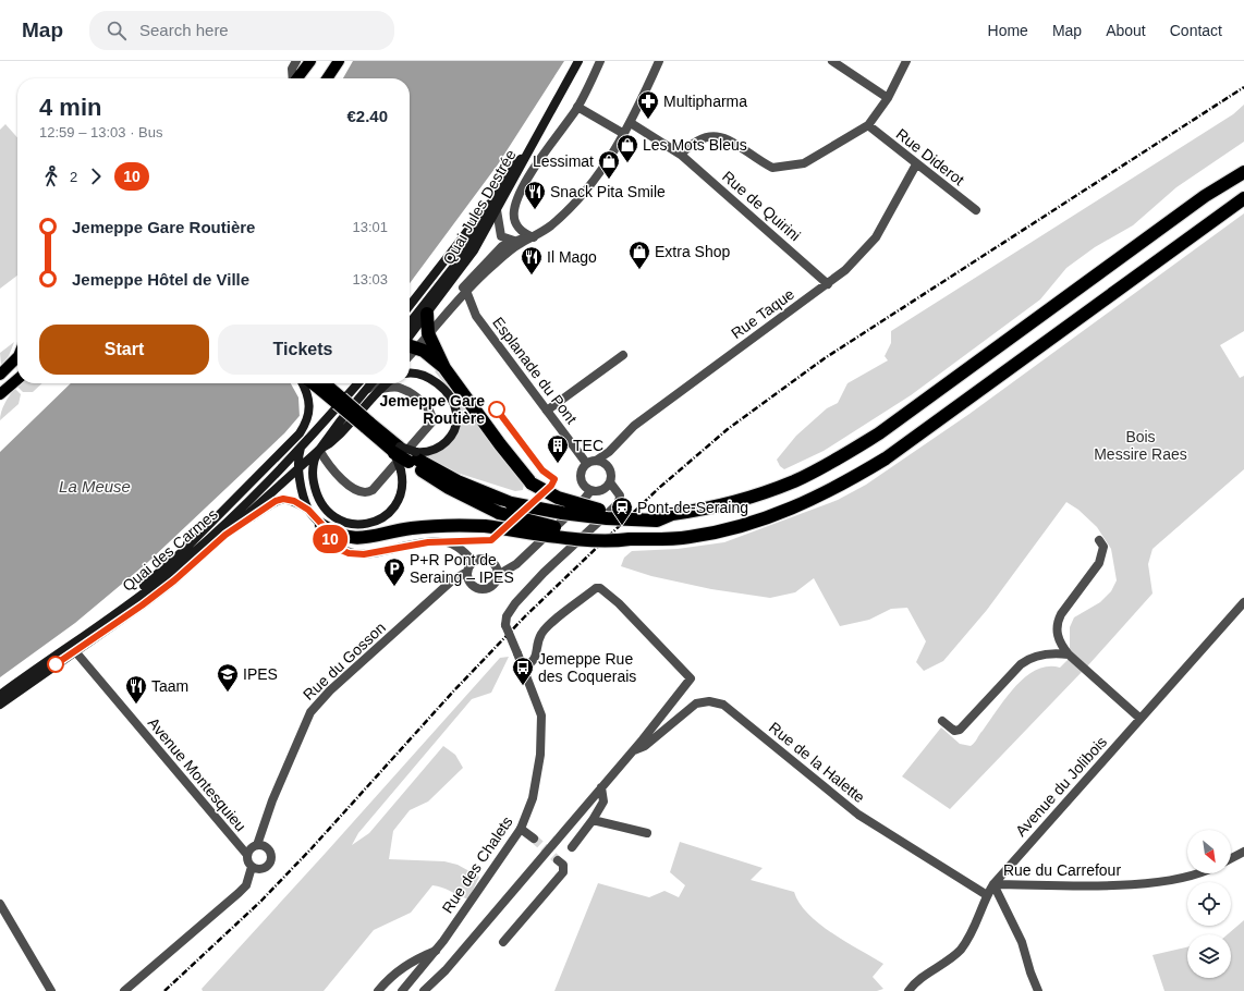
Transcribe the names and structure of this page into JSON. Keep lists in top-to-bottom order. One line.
{"streets":{"main road":["Quai Jules Destrée","Quai des Carmes"],"street":["Rue Diderot","Rue de Quirini","Rue Taque","Esplanade du Pont","Rue du Gosson","Rue de la Halette","Avenue Montesquieu","Avenue du Jolibois","Rue des Chalets","Rue du Carrefour"]},"crossings":[["Rue Diderot","Rue Taque"],["Rue de Quirini","Rue Taque"],["Rue Taque","Esplanade du Pont"],["Rue Taque","Rue des Chalets"],["Esplanade du Pont","Rue des Chalets"],["Quai des Carmes","Avenue Montesquieu"],["Rue du Gosson","Avenue Montesquieu"],["Rue de la Halette","Avenue du Jolibois"],["Avenue du Jolibois","Rue du Carrefour"]],"water":["La Meuse"],"parks":["Bois Messire Raes"],"places":{"pharmacy":["Multipharma"],"shop":["Les Mots Bleus","Lessimat","Extra Shop"],"restaurant":["Snack Pita Smile","Il Mago","Taam"],"other":["Jemeppe Gare Routière"],"building":["TEC"],"station":["Pont-de-Seraing"],"parking":["P+R Pont de Seraing – IPES"],"bus stop":["Jemeppe Rue des Coquerais"],"school or university":["IPES"]},"lines":["bus line 10"],"north":"bottom right","page":{"header":"Map","search":"Search here","nav":["Home","Map","About","Contact"],"on_map":"10","heading":["4 min","12:59 – 13:03 · Bus","€2.40"],"legs":["2","10"],"list":[{"name":"Jemeppe Gare Routière","value":"13:01"},{"name":"Jemeppe Hôtel de Ville","value":"13:03"}],"buttons":["Start","Tickets"]}}
